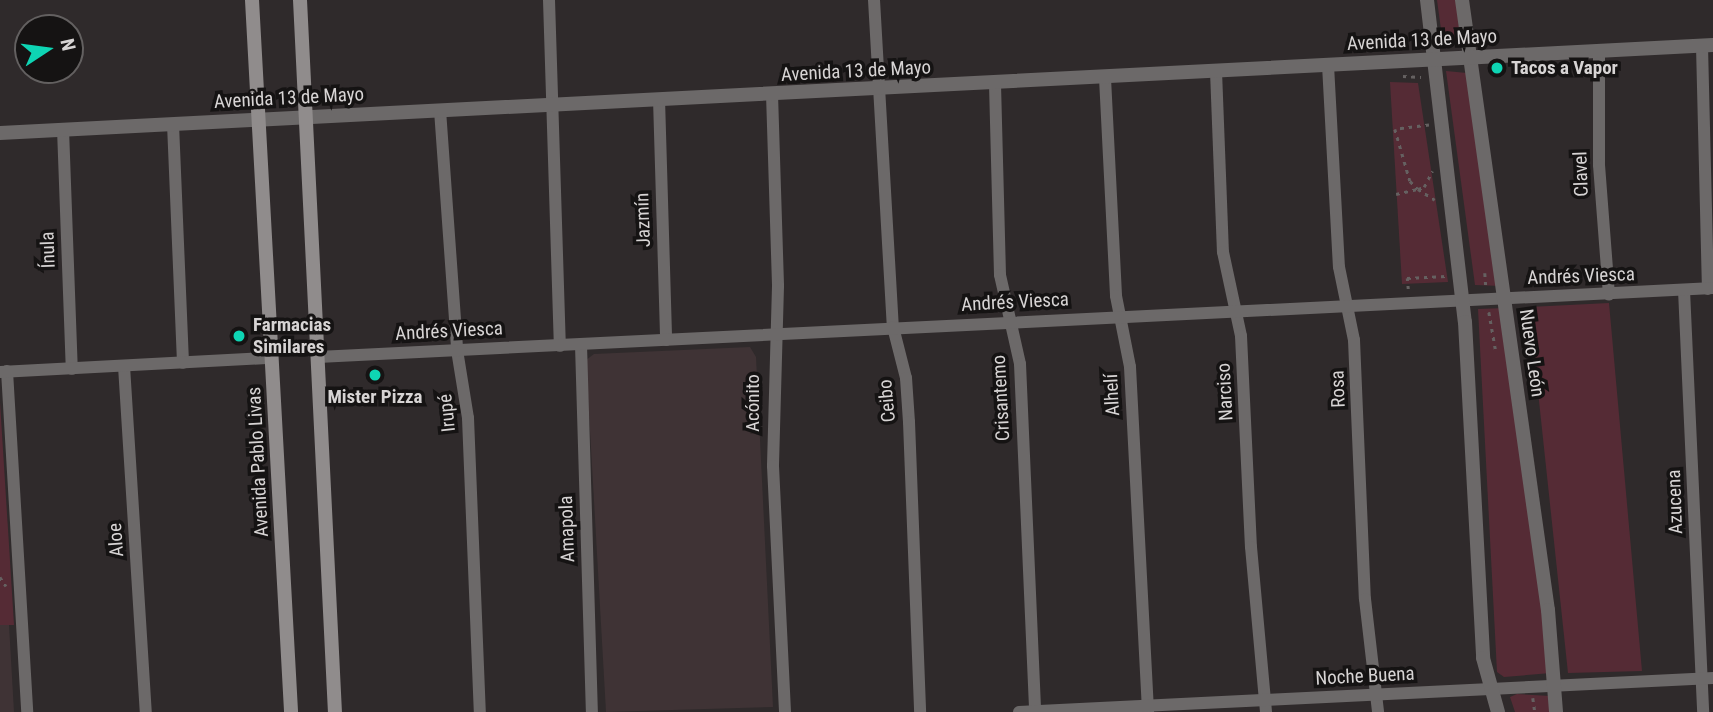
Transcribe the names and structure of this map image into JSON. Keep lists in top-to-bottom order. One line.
{"streets":{"main road":["Avenida Pablo Livas"],"street":["Avenida 13 de Mayo","Clavel","Jazmín","Ínula","Andrés Viesca","Nuevo León","Rosa","Narciso","Alhelí","Crisantemo","Ceibo","Acónito","Irupé","Azucena","Amapola","Aloe","Noche Buena"]},"crossings":[["Avenida 13 de Mayo","Clavel"],["Avenida 13 de Mayo","Jazmín"],["Avenida 13 de Mayo","Ínula"],["Avenida 13 de Mayo","Nuevo León"],["Avenida 13 de Mayo","Rosa"],["Avenida 13 de Mayo","Narciso"],["Avenida 13 de Mayo","Alhelí"],["Avenida 13 de Mayo","Crisantemo"],["Avenida 13 de Mayo","Ceibo"],["Avenida 13 de Mayo","Acónito"],["Avenida 13 de Mayo","Irupé"],["Avenida 13 de Mayo","Avenida Pablo Livas"],["Clavel","Andrés Viesca"],["Jazmín","Andrés Viesca"],["Andrés Viesca","Nuevo León"],["Andrés Viesca","Rosa"],["Andrés Viesca","Narciso"],["Andrés Viesca","Alhelí"],["Andrés Viesca","Crisantemo"],["Andrés Viesca","Ceibo"],["Andrés Viesca","Acónito"],["Andrés Viesca","Irupé"],["Andrés Viesca","Azucena"],["Andrés Viesca","Amapola"],["Nuevo León","Noche Buena"],["Rosa","Noche Buena"],["Narciso","Noche Buena"],["Alhelí","Noche Buena"],["Crisantemo","Noche Buena"],["Azucena","Noche Buena"]],"places":["Tacos a Vapor","Farmacias Similares","Mister Pizza"],"north":"right"}
